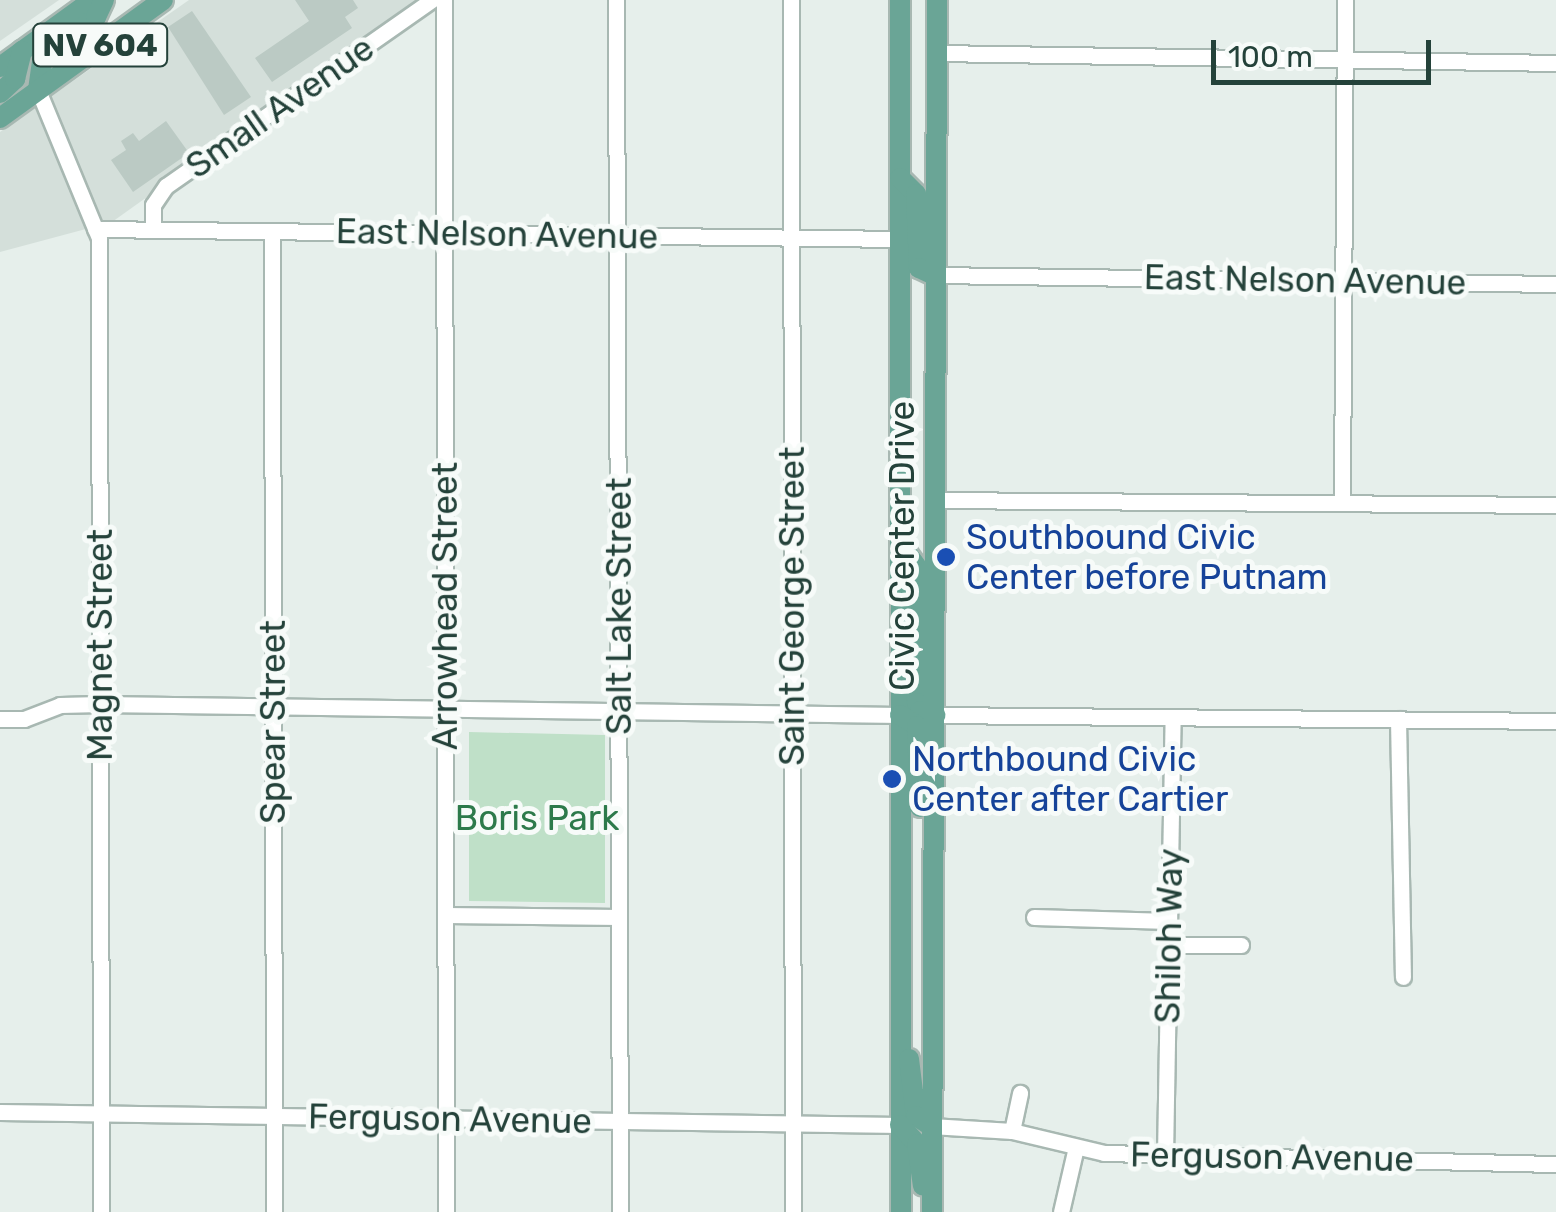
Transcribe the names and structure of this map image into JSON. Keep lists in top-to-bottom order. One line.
{"streets":{"main road":["NV 604","Civic Center Drive"],"street":["Small Avenue","East Nelson Avenue","Arrowhead Street","Salt Lake Street","Saint George Street","Magnet Street","Spear Street","Shiloh Way","Ferguson Avenue"]},"crossings":[["NV 604","Magnet Street"],["Small Avenue","East Nelson Avenue"],["East Nelson Avenue","Civic Center Drive"],["East Nelson Avenue","Arrowhead Street"],["East Nelson Avenue","Salt Lake Street"],["East Nelson Avenue","Saint George Street"],["East Nelson Avenue","Magnet Street"],["East Nelson Avenue","Spear Street"],["Civic Center Drive","Ferguson Avenue"],["Arrowhead Street","Ferguson Avenue"],["Salt Lake Street","Ferguson Avenue"],["Saint George Street","Ferguson Avenue"],["Magnet Street","Ferguson Avenue"],["Spear Street","Ferguson Avenue"],["Shiloh Way","Ferguson Avenue"]],"parks":["Boris Park"],"places":["Southbound Civic Center before Putnam","Northbound Civic Center after Cartier"],"scale_bar":"100 m"}
